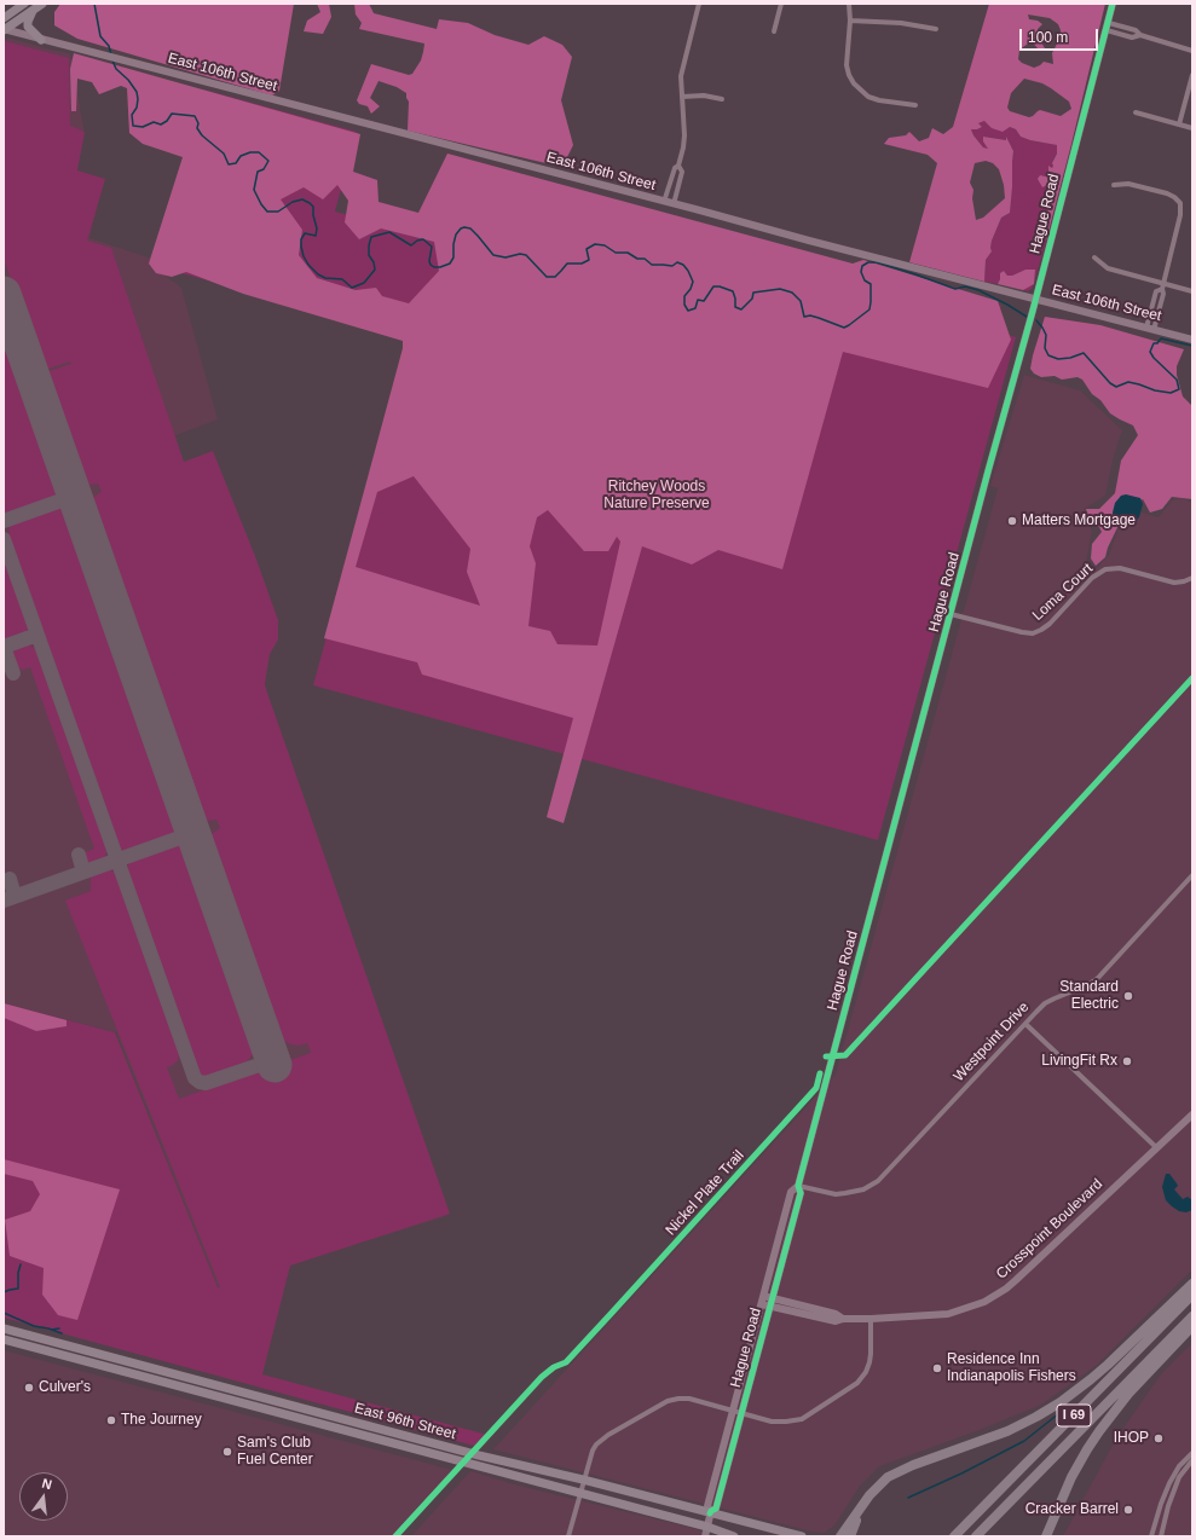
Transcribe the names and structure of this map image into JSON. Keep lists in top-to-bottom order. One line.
{"streets":{"highway":["I 69"],"main road":["East 96th Street"],"street":["East 106th Street","Hague Road","Loma Court","Westpoint Drive","Crosspoint Boulevard"],"cycle path":["Nickel Plate Trail"]},"crossings":[["East 106th Street","Hague Road"],["Hague Road","Loma Court"],["Hague Road","Westpoint Drive"],["Hague Road","Crosspoint Boulevard"],["Hague Road","East 96th Street"]],"parks":["Ritchey Woods Nature Preserve"],"places":["Matters Mortgage","Standard Electric","LivingFit Rx","Residence Inn Indianapolis Fishers","Culver's","The Journey","IHOP","Sam's Club Fuel Center","Cracker Barrel"],"scale_bar":"100 m","north":"top"}
